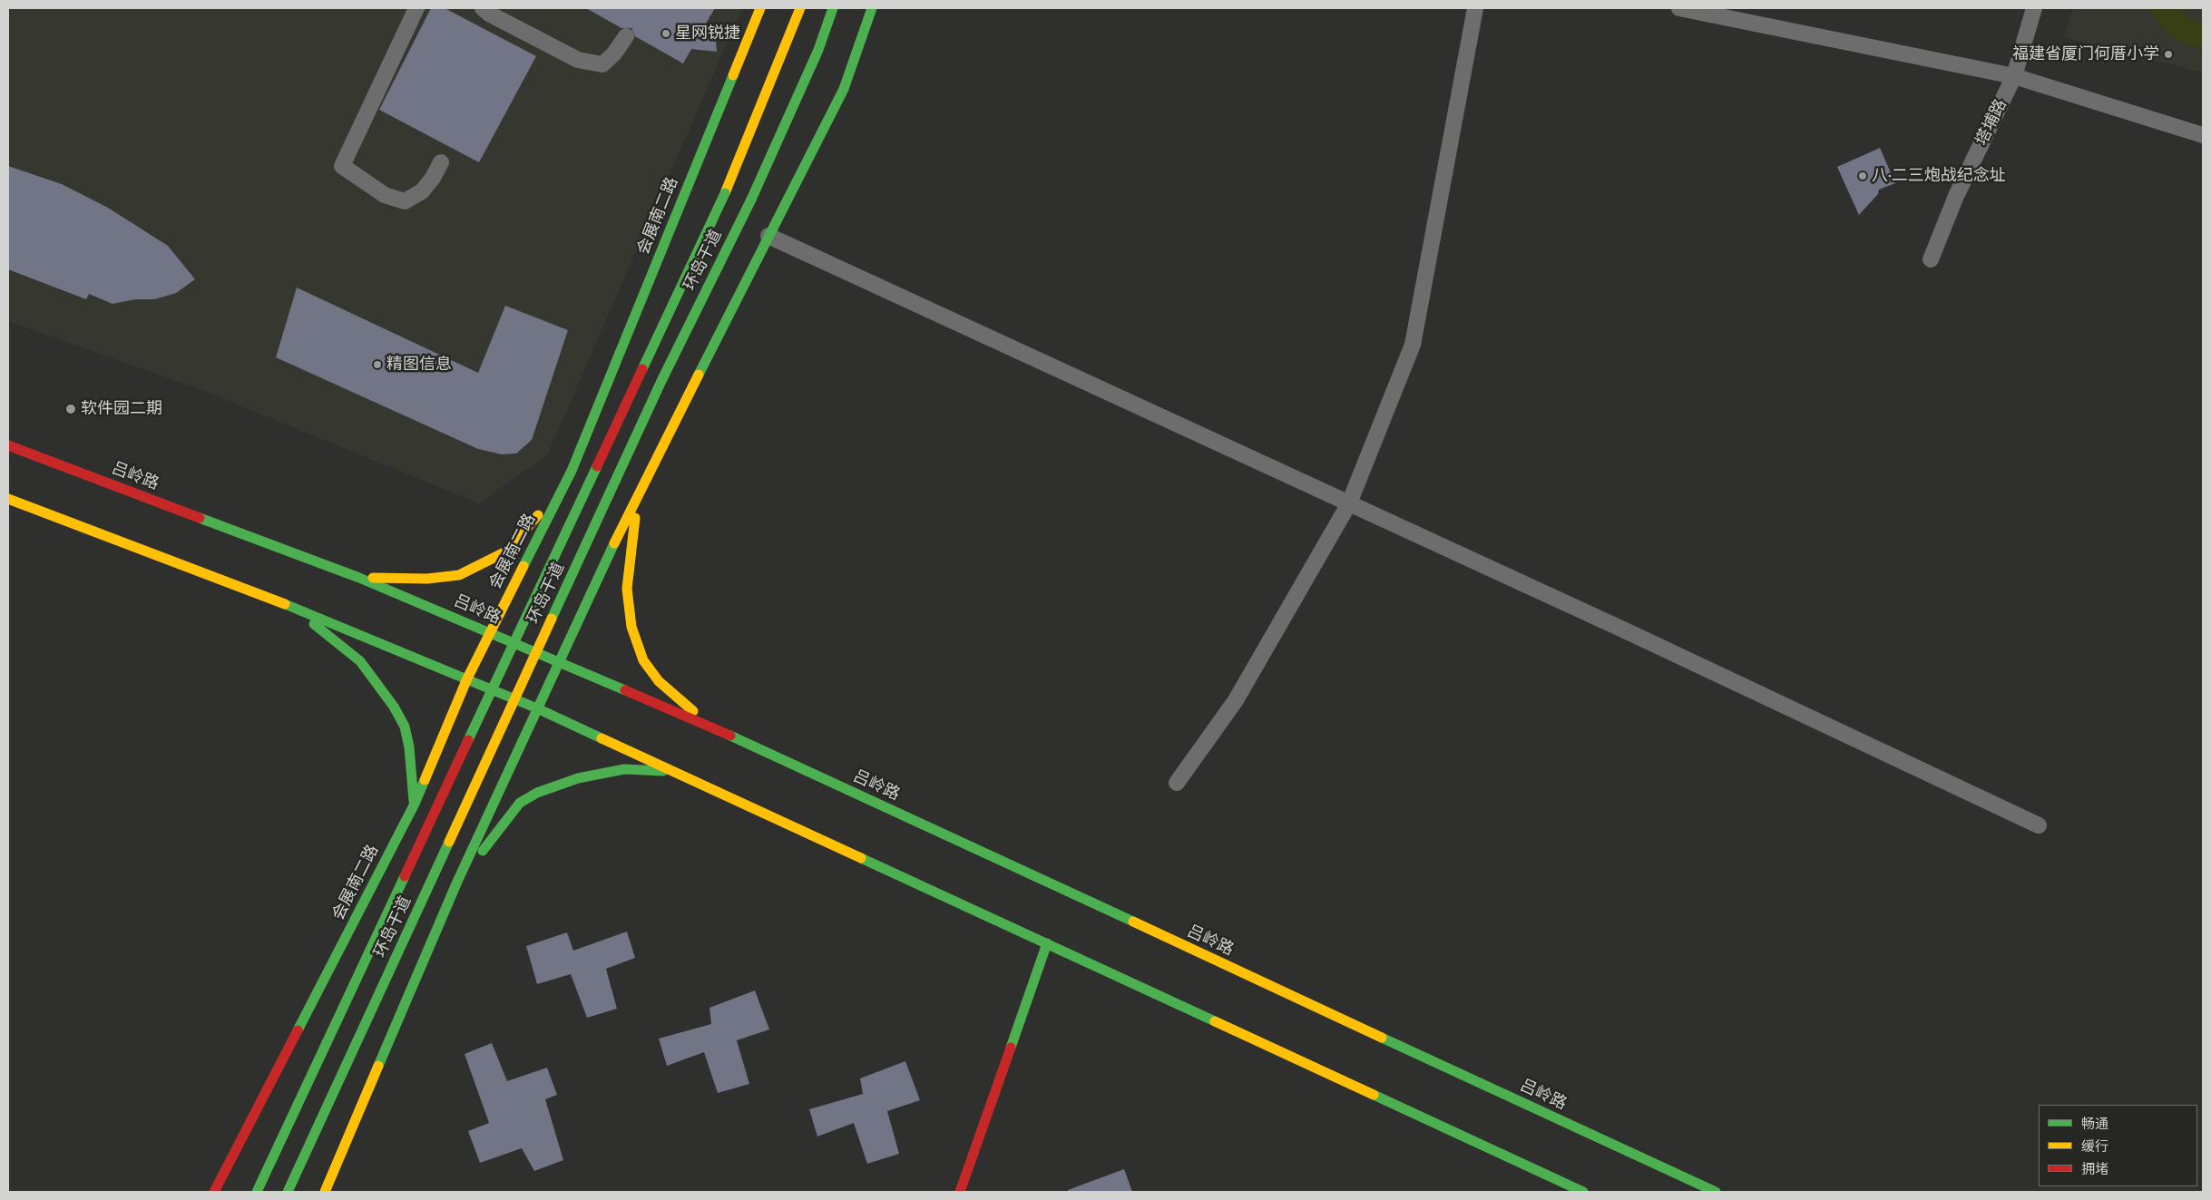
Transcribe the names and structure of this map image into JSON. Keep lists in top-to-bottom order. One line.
{"streets":{"main road":["会展南二路","环岛干道","吕岭路"],"street":["塔埔路"]},"crossings":[["会展南二路","吕岭路"]],"places":["星网锐捷","福建省厦门何厝小学","八·二三炮战纪念址","精图信息","软件园二期"],"legend":["畅通","缓行","拥堵"]}
